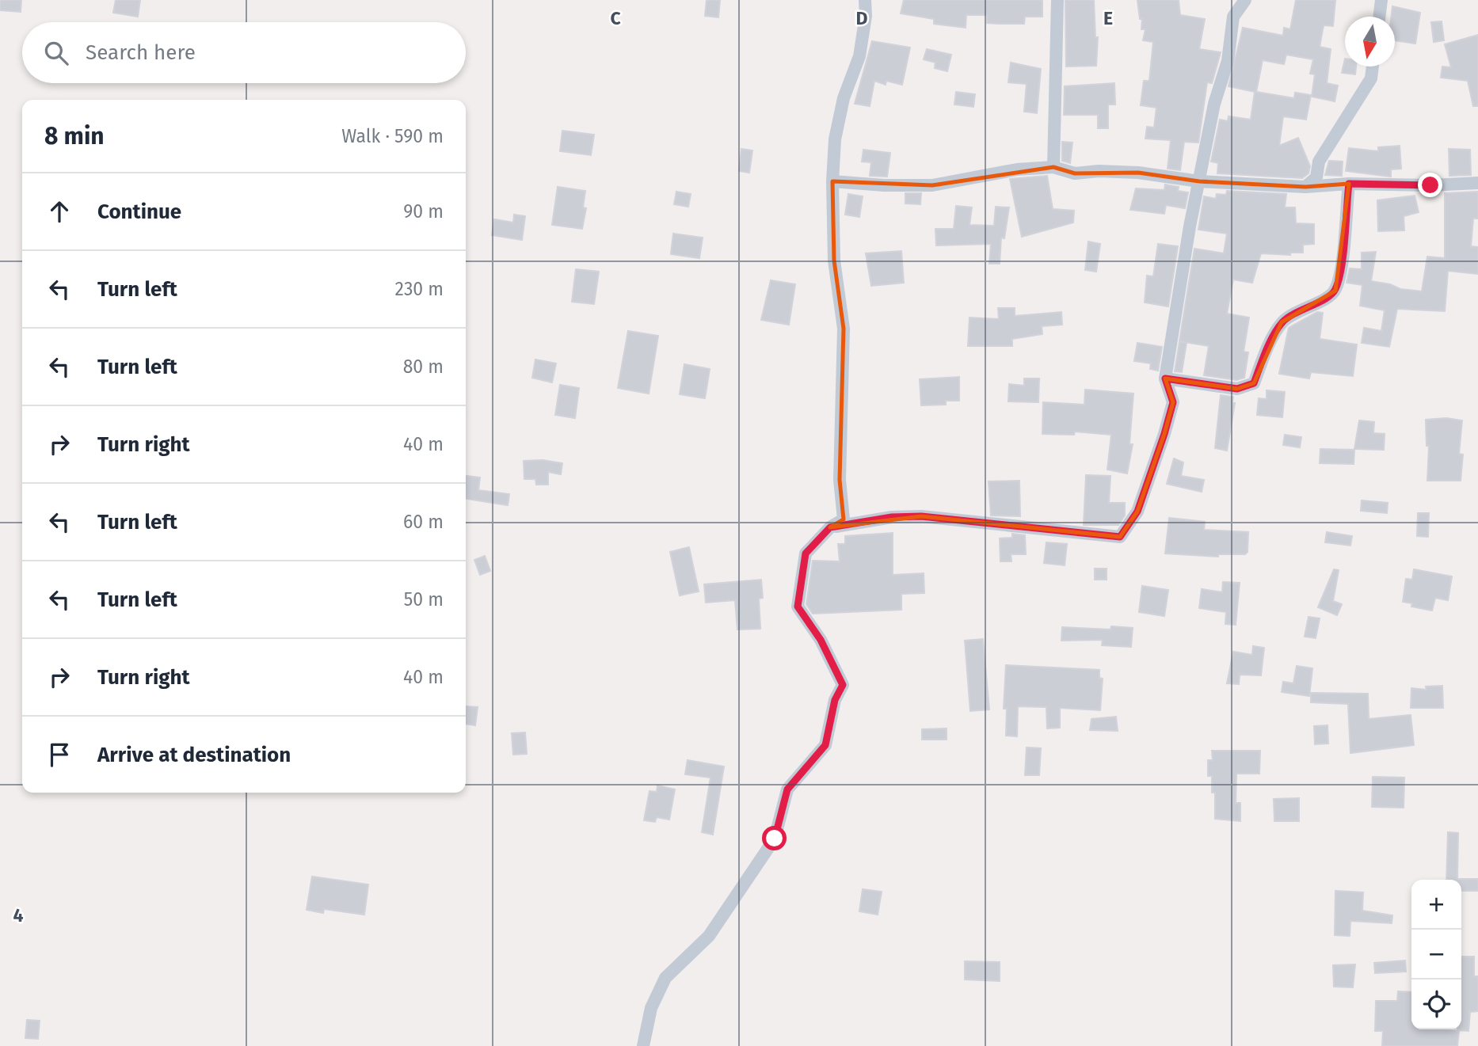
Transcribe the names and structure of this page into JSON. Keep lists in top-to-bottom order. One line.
{"north":"bottom","page":{"search":"Search here","heading":["8 min","Walk · 590 m"],"list":[["Continue","90 m"],["Turn left","230 m"],["Turn left","80 m"],["Turn right","40 m"],["Turn left","60 m"],["Turn left","50 m"],["Turn right","40 m"],"Arrive at destination"],"map_buttons":["+","−"]},"grid":{"columns":["C","D","E"],"rows":["4"]}}
